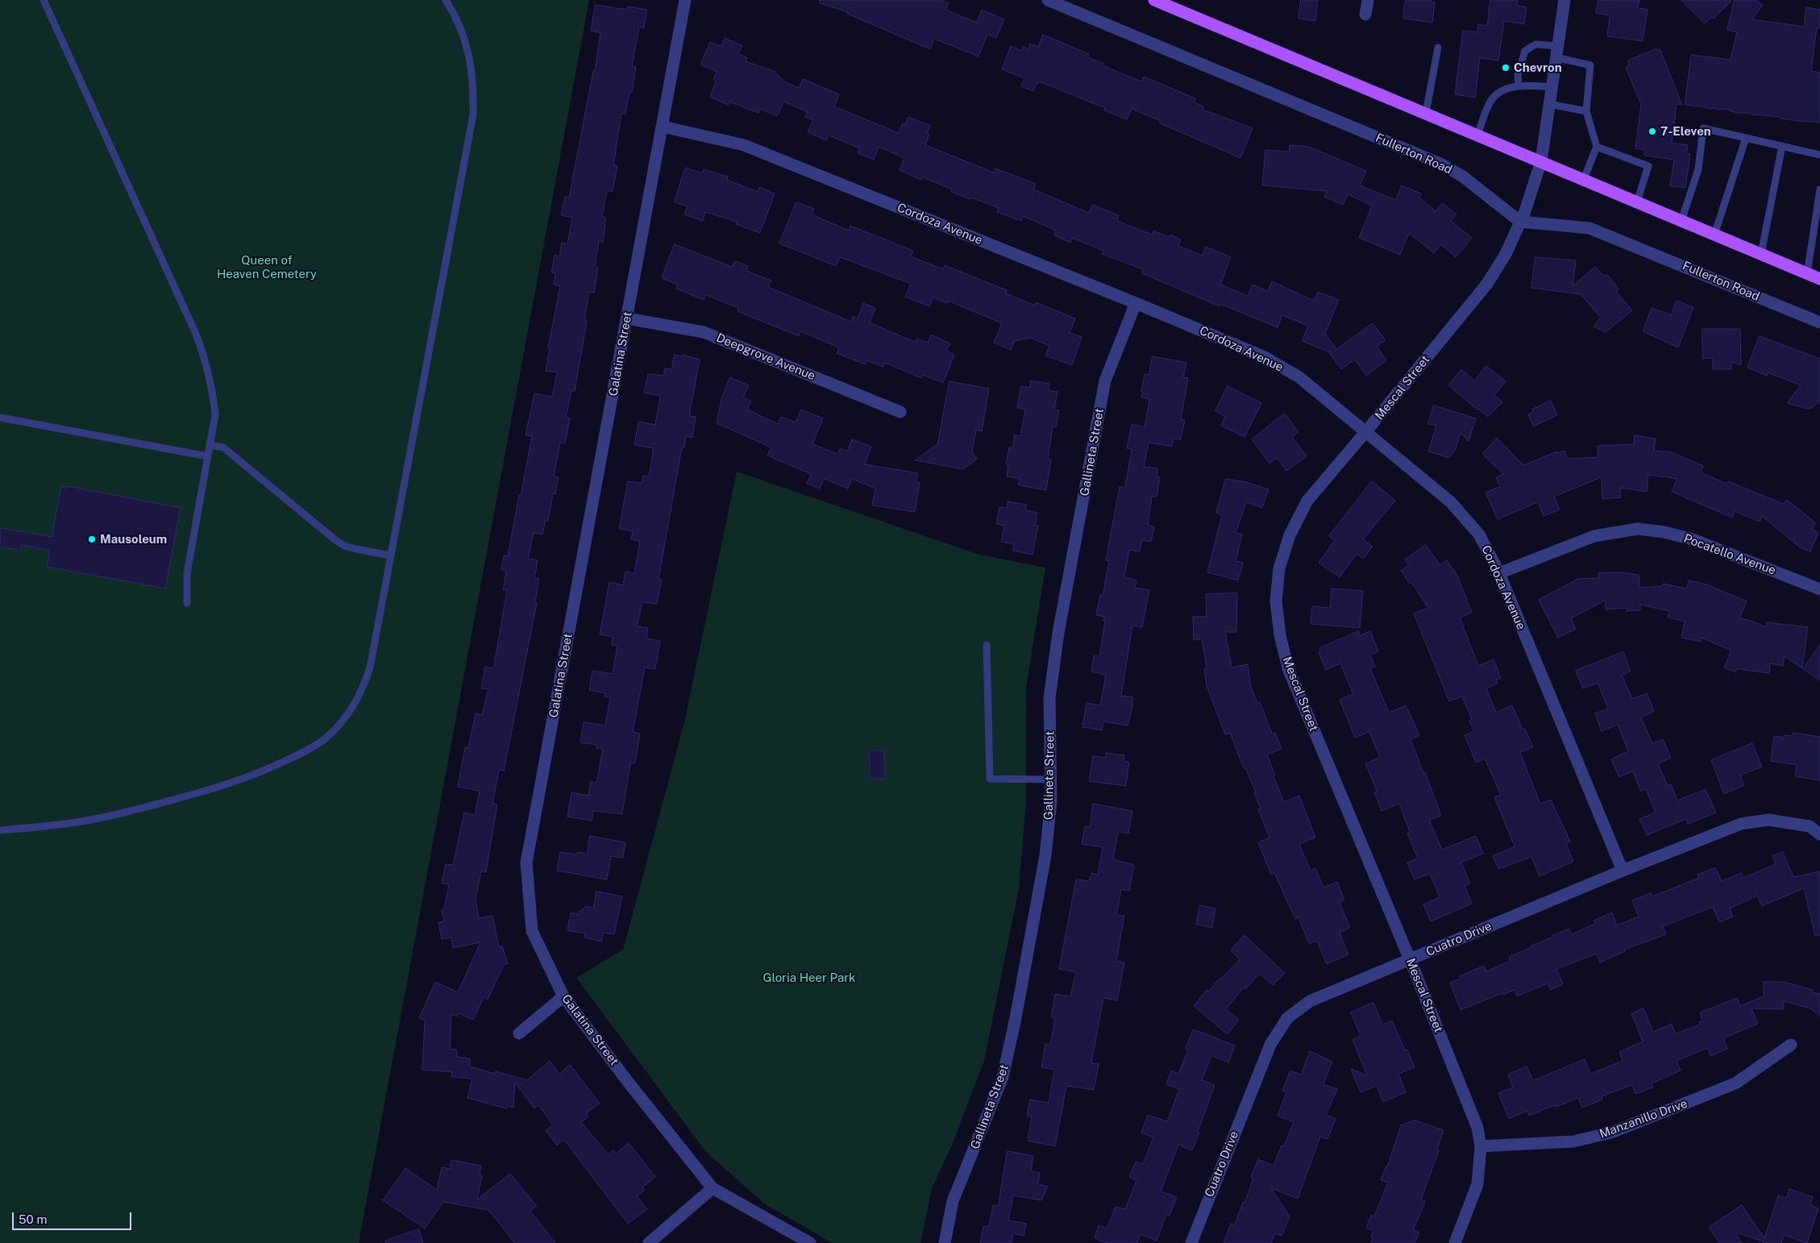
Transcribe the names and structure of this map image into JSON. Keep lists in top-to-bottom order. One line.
{"streets":{"street":["Fullerton Road","Cordoza Avenue","Galatina Street","Deepgrove Avenue","Mescal Street","Gallineta Street","Pocatello Avenue","Cuatro Drive","Manzanillo Drive"]},"crossings":[["Fullerton Road","Mescal Street"],["Cordoza Avenue","Galatina Street"],["Cordoza Avenue","Mescal Street"],["Cordoza Avenue","Gallineta Street"],["Cordoza Avenue","Pocatello Avenue"],["Cordoza Avenue","Cuatro Drive"],["Galatina Street","Deepgrove Avenue"],["Mescal Street","Cuatro Drive"],["Mescal Street","Manzanillo Drive"]],"parks":["Queen of Heaven Cemetery","Gloria Heer Park"],"places":["Chevron","7-Eleven","Mausoleum"],"scale_bar":"50 m"}
